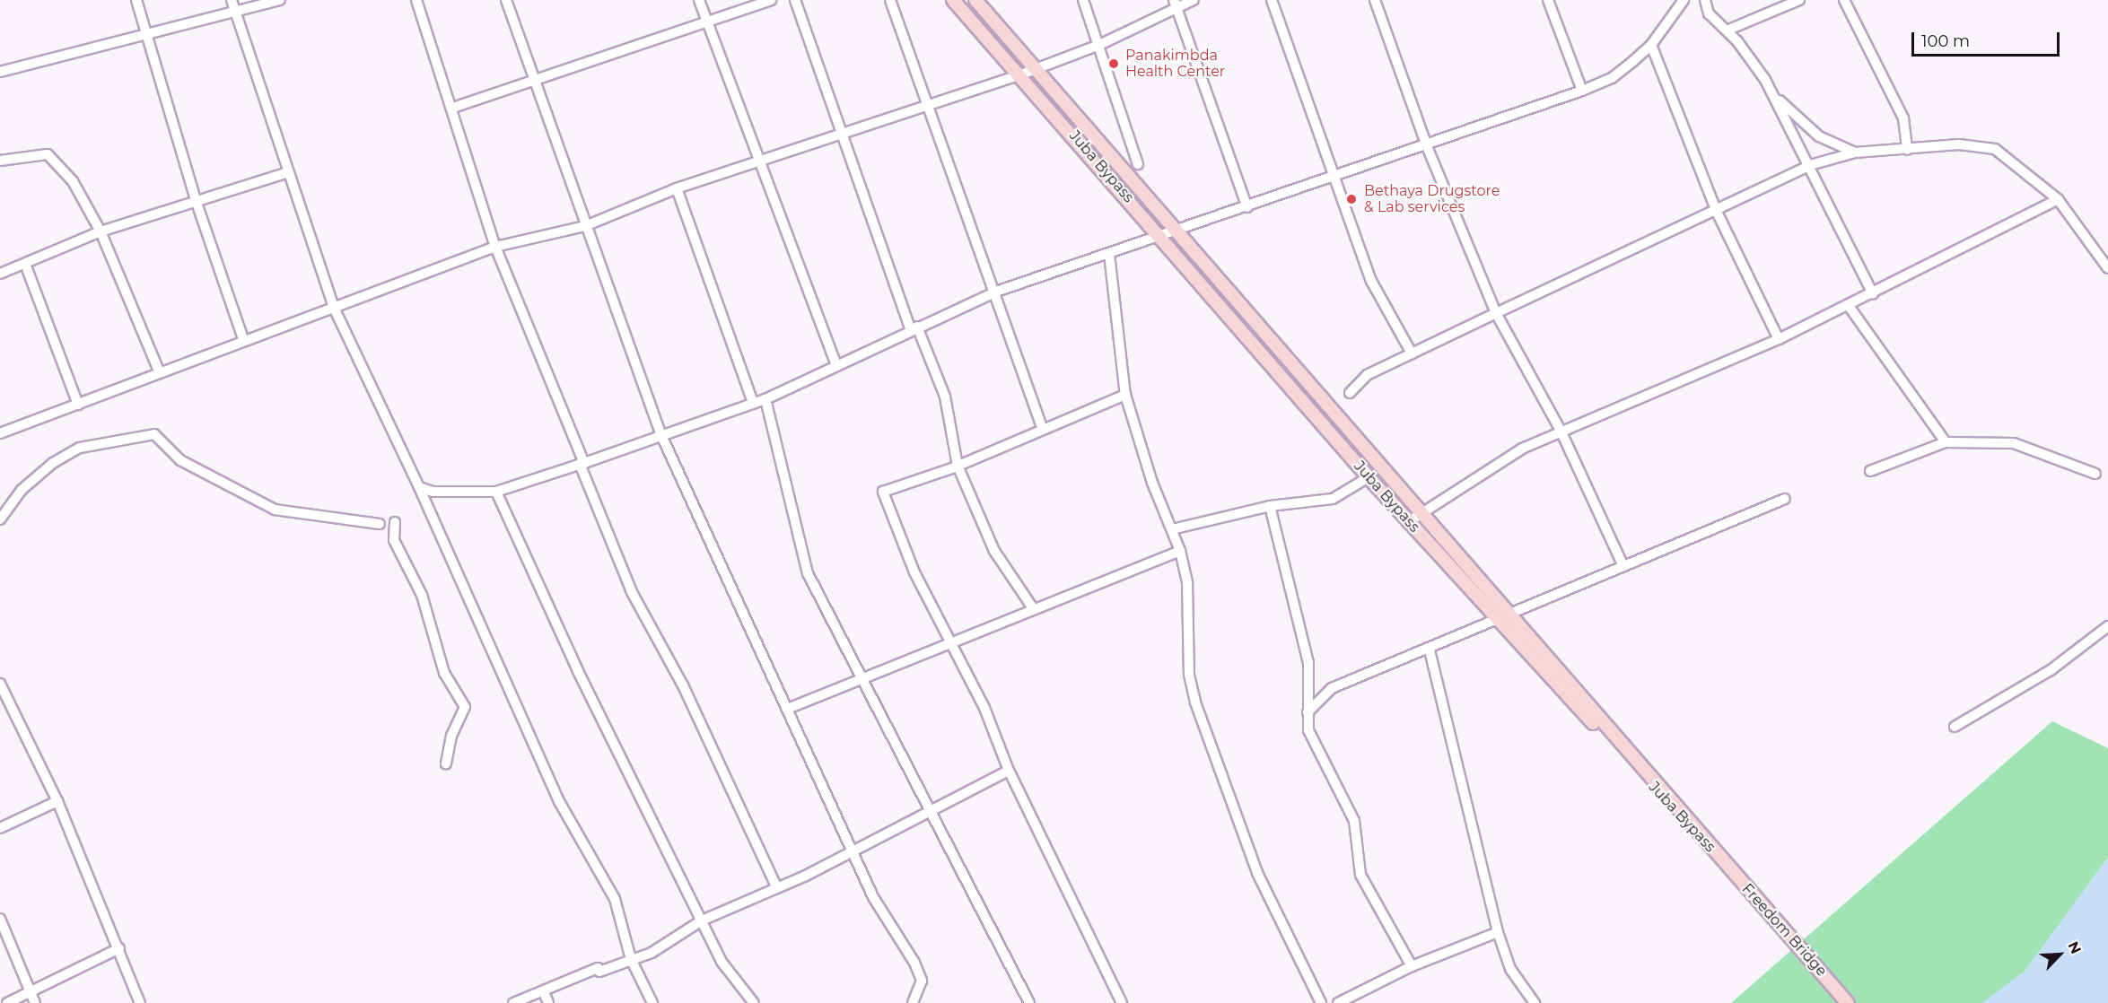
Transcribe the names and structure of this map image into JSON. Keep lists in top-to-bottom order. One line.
{"streets":{"main road":["Juba Bypass","Freedom Bridge"]},"crossings":[["Juba Bypass","Freedom Bridge"]],"places":["Panakimbda Health Center","Bethaya Drugstore & Lab services"],"scale_bar":"100 m","north":"top right"}
